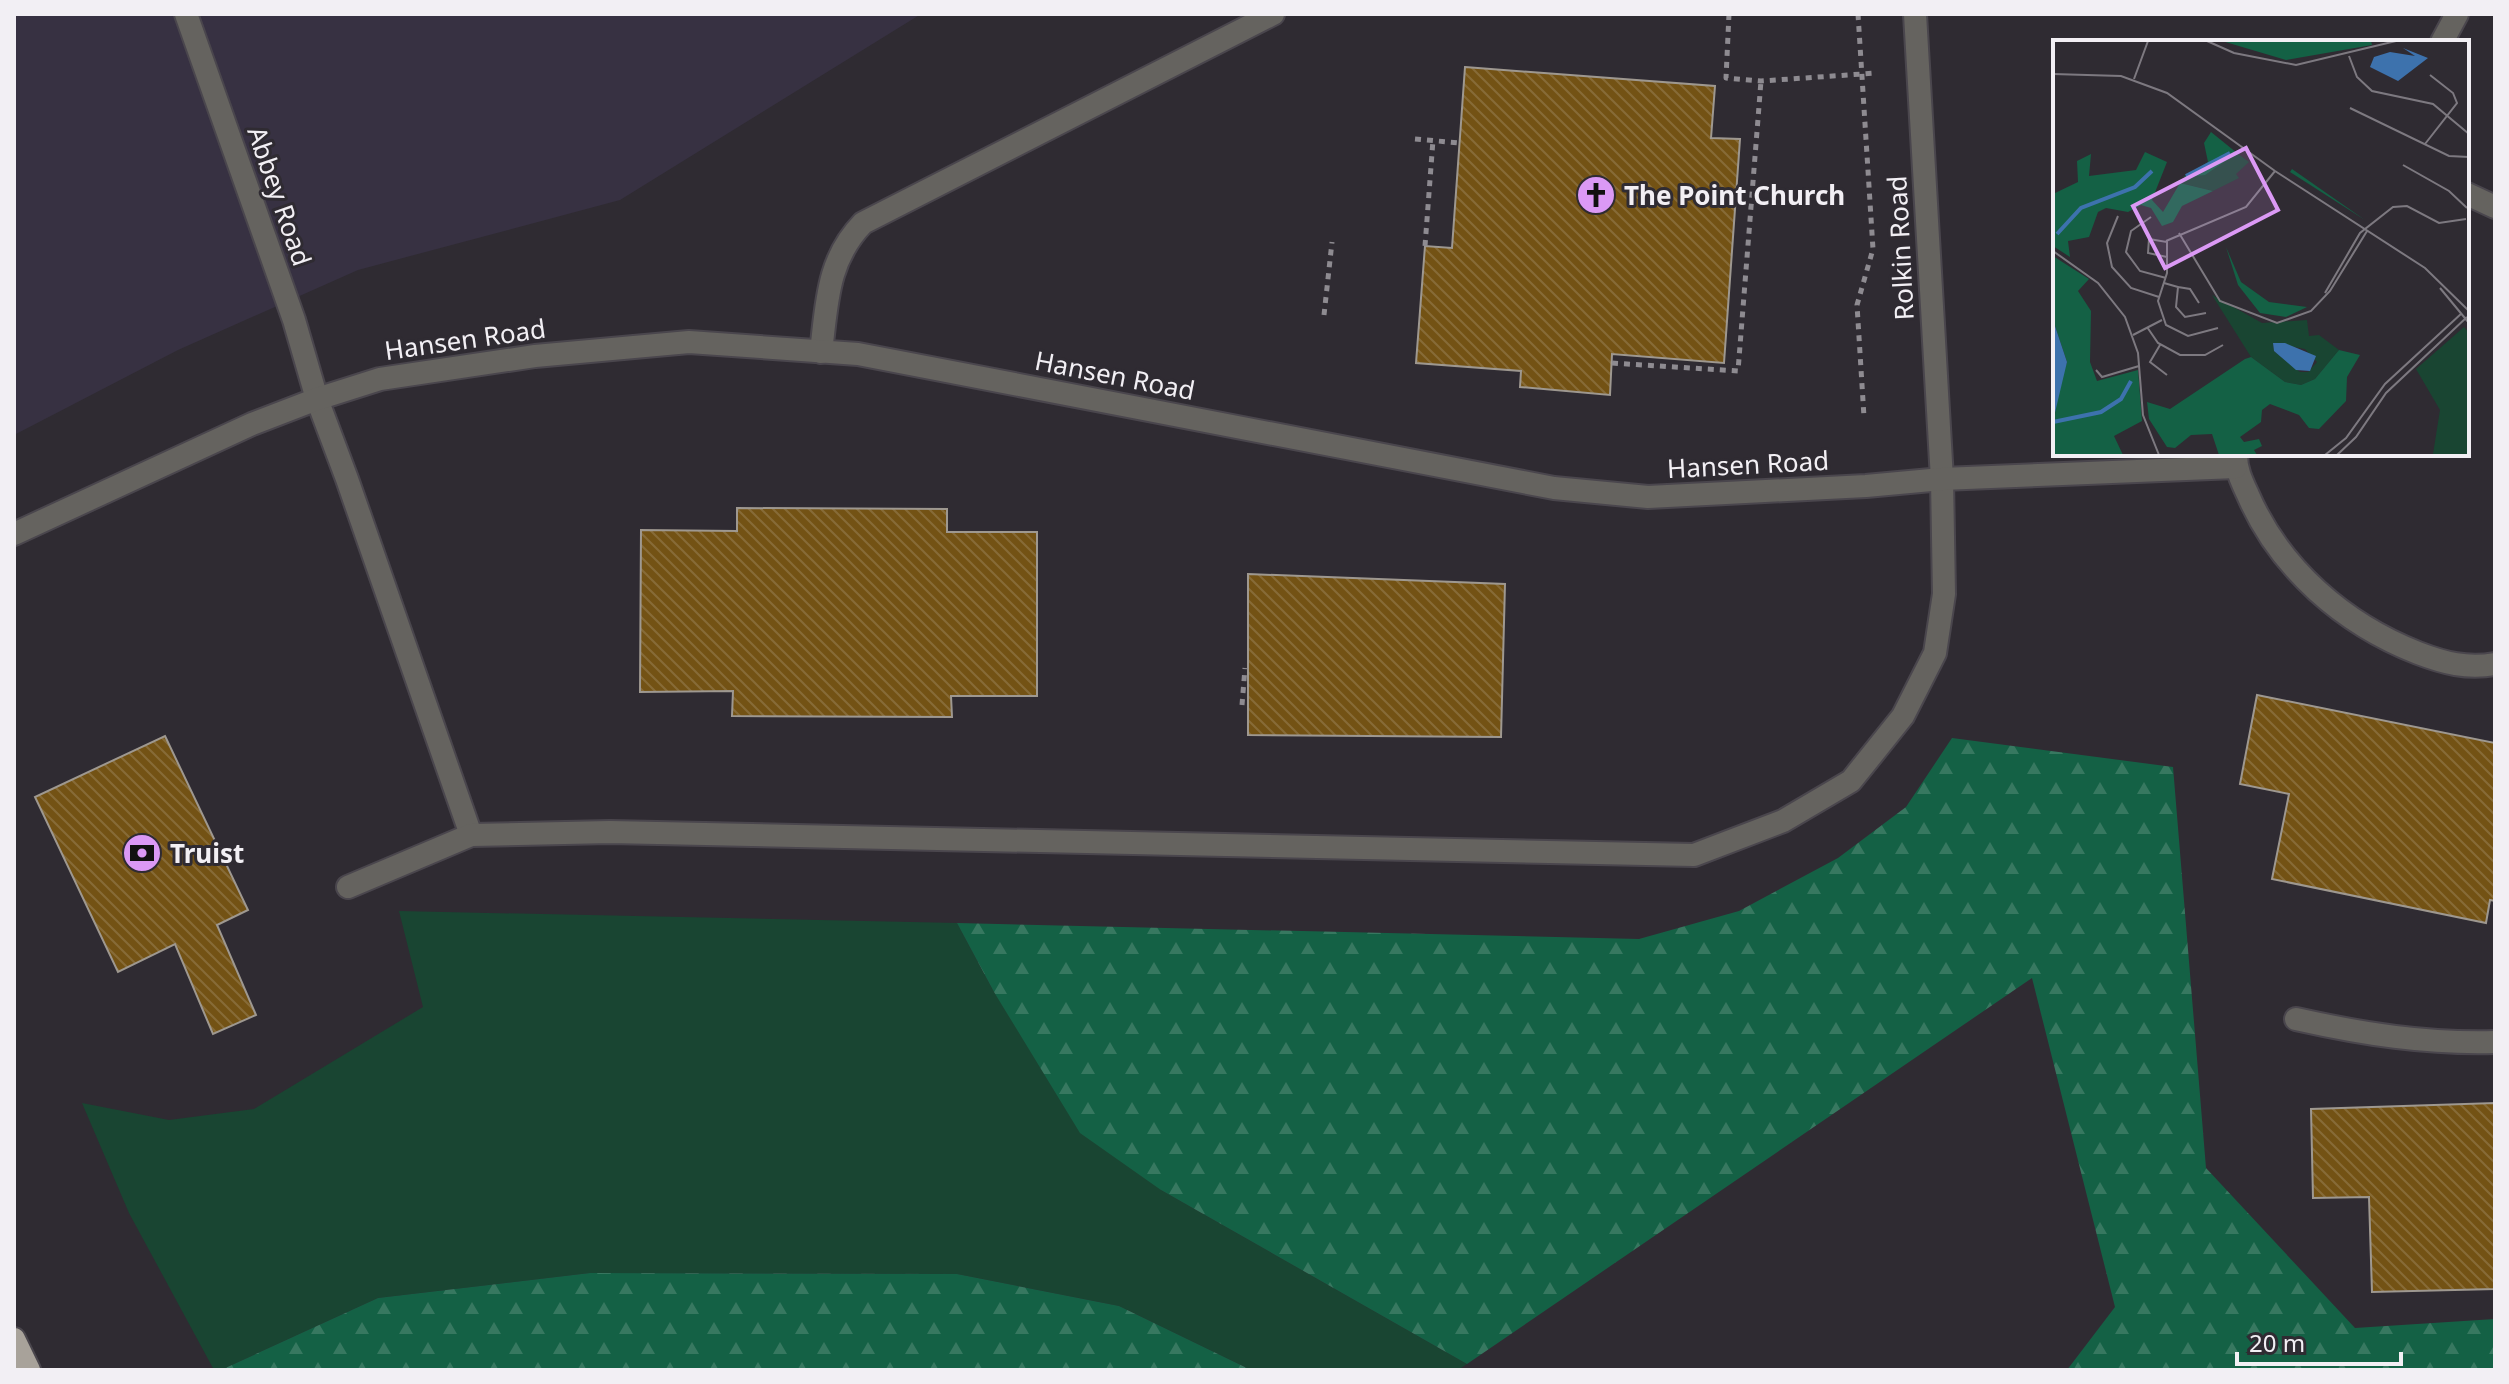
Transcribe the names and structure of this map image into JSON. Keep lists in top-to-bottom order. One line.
{"streets":{"street":["Abbey Road","Rolkin Road","Hansen Road"]},"crossings":[["Abbey Road","Rolkin Road"],["Abbey Road","Hansen Road"],["Rolkin Road","Hansen Road"]],"places":{"church":["The Point Church"],"bank":["Truist"]},"scale_bar":"20 m"}
